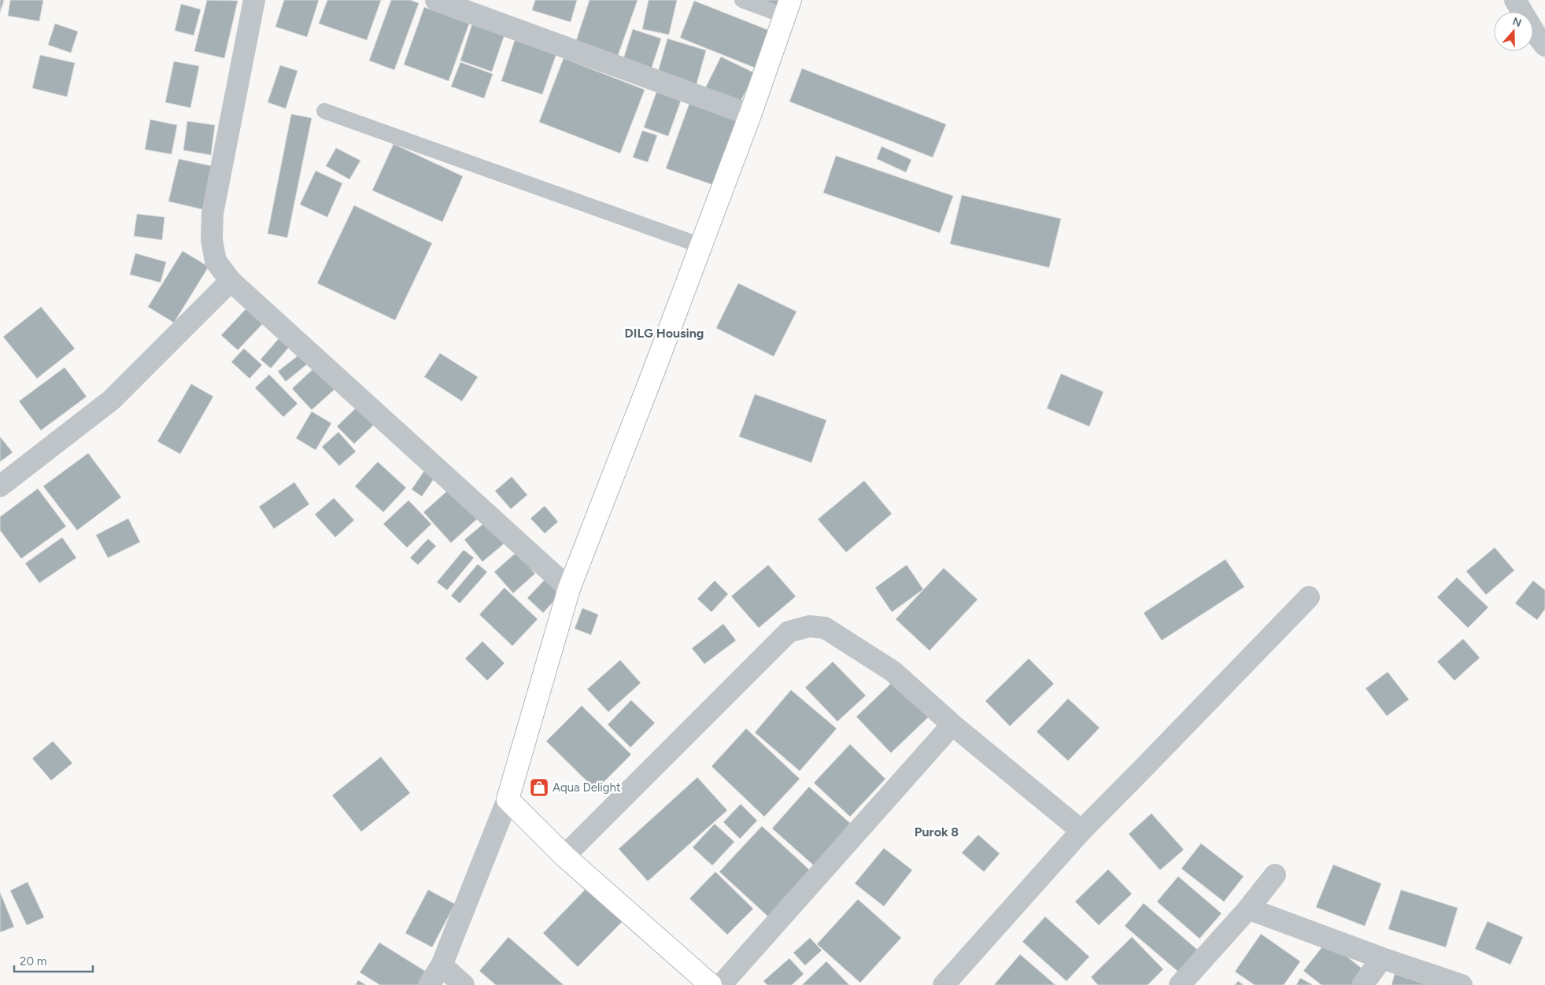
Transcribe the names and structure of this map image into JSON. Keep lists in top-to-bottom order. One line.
{"districts":["DILG Housing","Purok 8"],"places":{"shop":["Aqua Delight"]},"scale_bar":"20 m","north":"top"}
